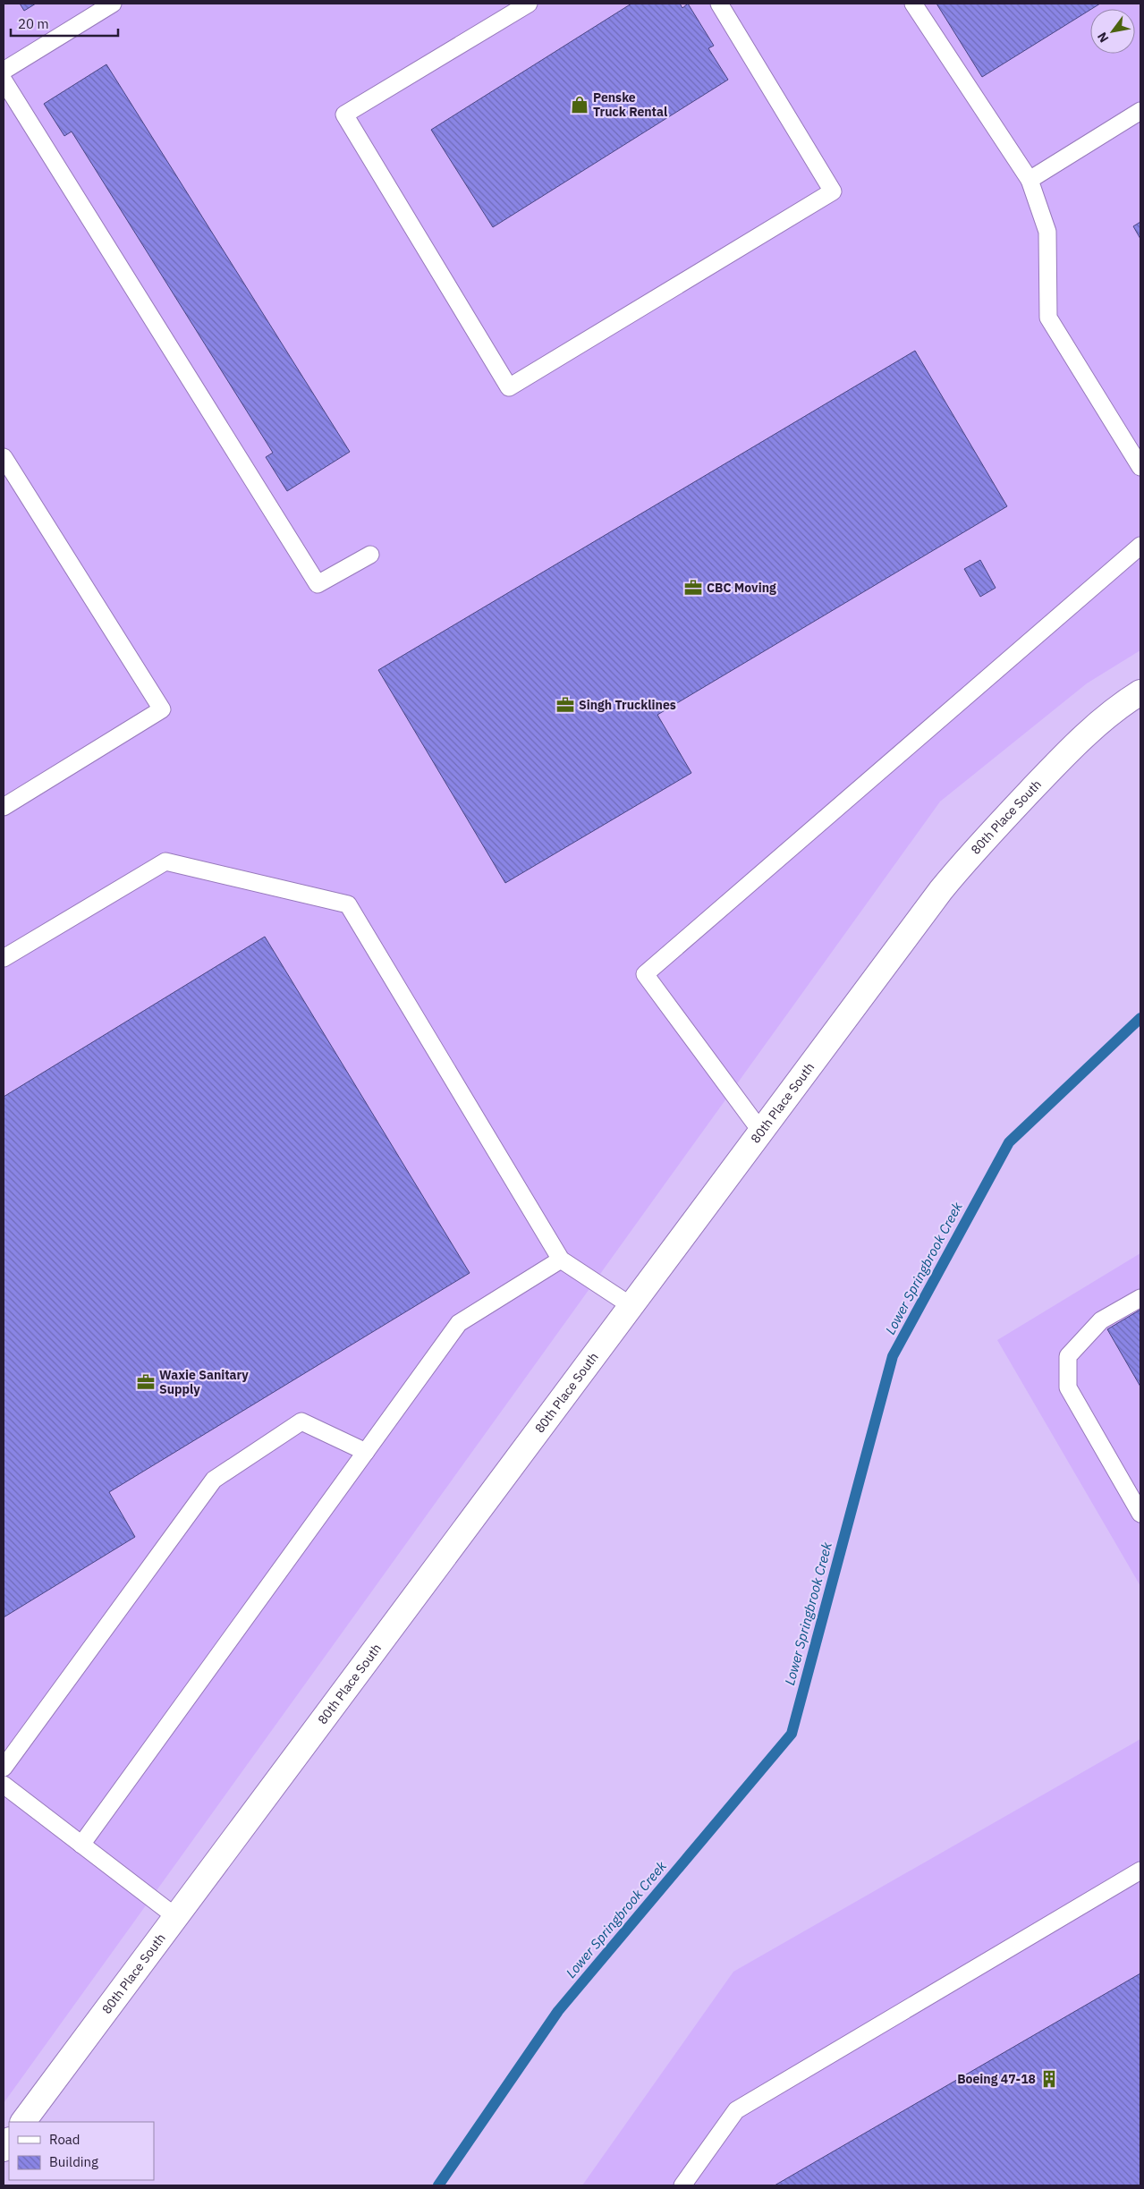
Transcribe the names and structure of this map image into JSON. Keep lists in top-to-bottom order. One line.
{"streets":{"street":["80th Place South"]},"water":["Lower Springbrook Creek"],"places":{"shop":["Penske Truck Rental"],"office":["CBC Moving","Singh Trucklines","Waxie Sanitary Supply"],"building":["Boeing 47-18"]},"legend":["Road","Building"],"scale_bar":"20 m","north":"bottom left"}
